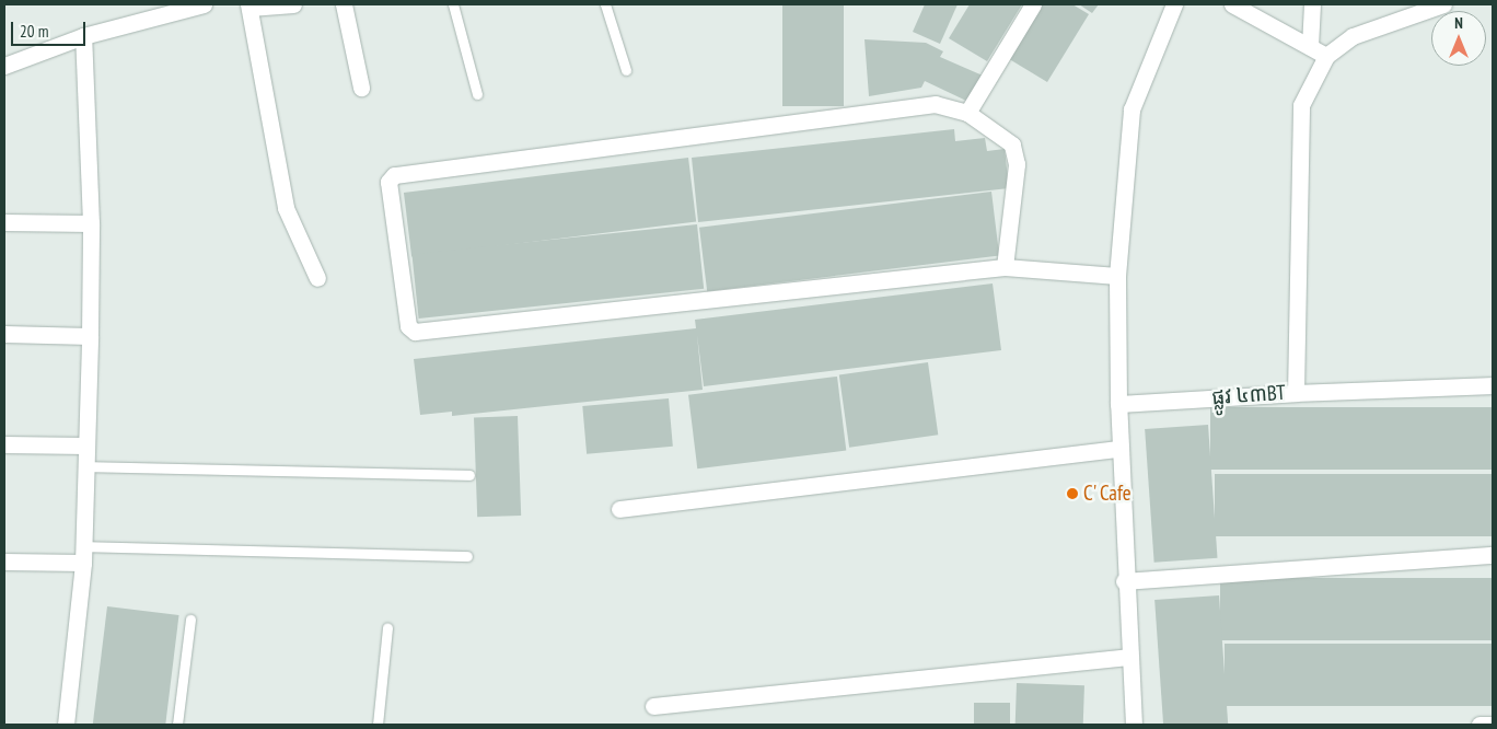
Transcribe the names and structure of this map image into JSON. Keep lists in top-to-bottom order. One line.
{"streets":{"street":["ផ្លូវ ៤៣BT"]},"places":["C' Cafe"],"scale_bar":"20 m","north":"top"}
